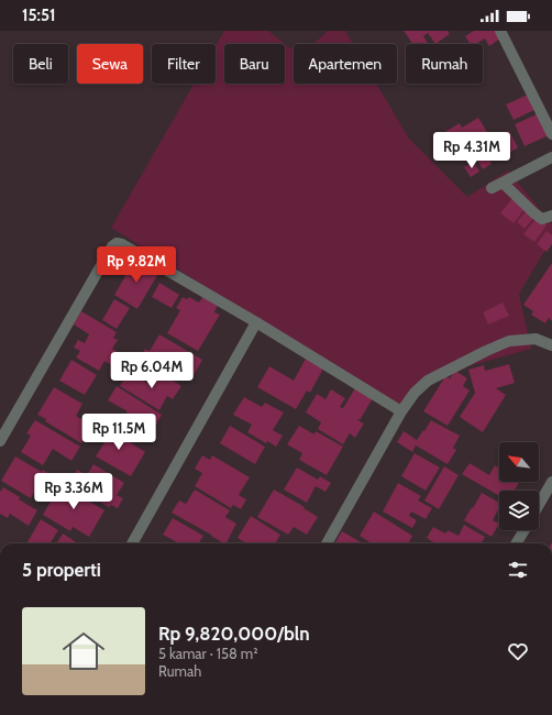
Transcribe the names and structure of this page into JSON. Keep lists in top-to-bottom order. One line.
{"north":"top left","page":{"status":"15:51","chip":["Beli","Sewa","Filter","Baru","Apartemen","Rumah"],"price":["Rp 4.31M","Rp 9.82M","Rp 6.04M","Rp 11.5M","Rp 3.36M"],"heading":"5 properti","list":[{"name":"Rp 9,820,000/bln","note":"5 kamar · 158 m² · Rumah"}]}}
